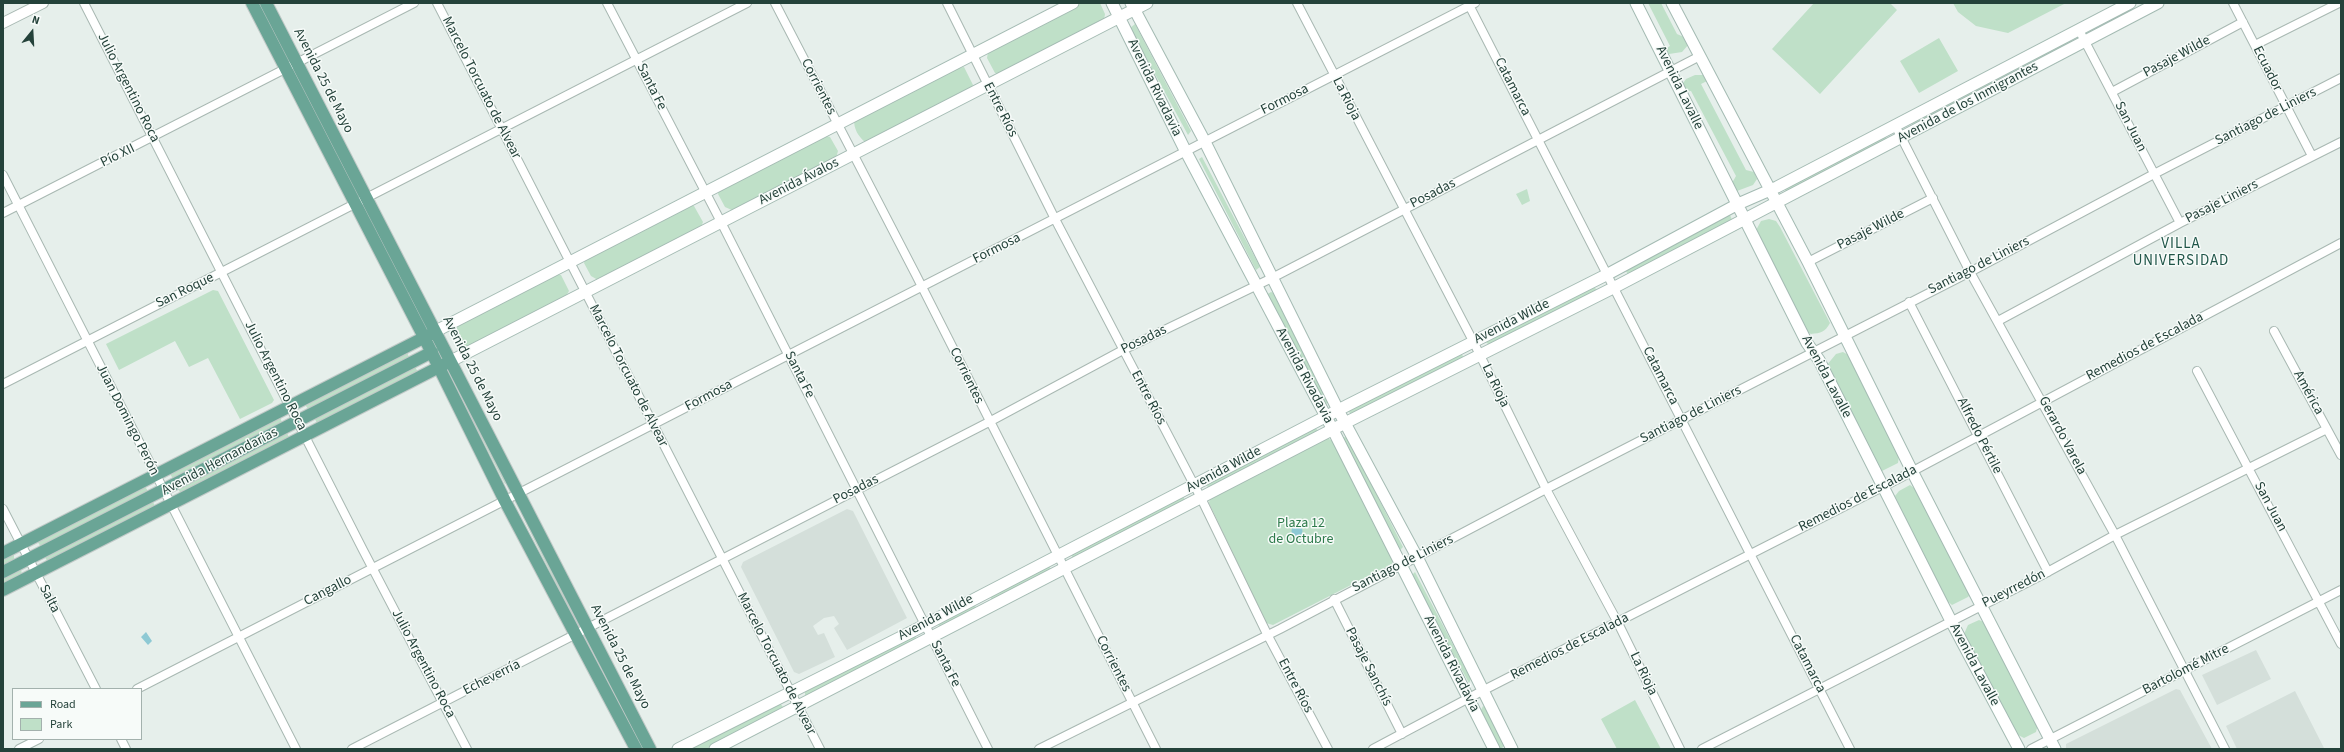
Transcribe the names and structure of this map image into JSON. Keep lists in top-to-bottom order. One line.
{"streets":{"main road":["Avenida 25 de Mayo","Avenida Rivadavia","Avenida Lavalle","Avenida de los Inmigrantes","Avenida Ávalos","Avenida Wilde","Avenida Hernandarias"],"street":["Pasaje Wilde","Ecuador","Santa Fe","Corrientes","Catamarca","Julio Argentino Roca","Marcelo Torcuato de Alvear","La Rioja","Formosa","Entre Ríos","Santiago de Liniers","San Juan","Pío XII","Posadas","Pasaje Liniers","San Roque","Remedios de Escalada","América","Juan Domingo Perón","Alfredo Pértile","Gerardo Varela","Pueyrredón","Cangallo","Salta","Pasaje Sanchís","Bartolomé Mitre","Echeverría"]},"crossings":[["Pasaje Wilde","Ecuador"],["Pasaje Wilde","San Juan"],["Pasaje Wilde","Gerardo Varela"],["Ecuador","Santiago de Liniers"],["Ecuador","Pasaje Liniers"],["Avenida 25 de Mayo","Formosa"],["Avenida 25 de Mayo","Pío XII"],["Avenida 25 de Mayo","Avenida Ávalos"],["Avenida 25 de Mayo","Posadas"],["Avenida 25 de Mayo","San Roque"],["Avenida 25 de Mayo","Avenida Hernandarias"],["Avenida 25 de Mayo","Cangallo"],["Avenida 25 de Mayo","Echeverría"],["Santa Fe","Formosa"],["Santa Fe","Avenida Ávalos"],["Santa Fe","Posadas"],["Santa Fe","San Roque"],["Santa Fe","Avenida Wilde"],["Corrientes","Formosa"],["Corrientes","Santiago de Liniers"],["Corrientes","Avenida Ávalos"],["Corrientes","Posadas"],["Corrientes","Avenida Wilde"],["Catamarca","Formosa"],["Catamarca","Santiago de Liniers"],["Catamarca","Posadas"],["Catamarca","Avenida Wilde"],["Catamarca","Remedios de Escalada"],["Catamarca","Pueyrredón"],["Julio Argentino Roca","Pío XII"],["Julio Argentino Roca","San Roque"],["Julio Argentino Roca","Avenida Hernandarias"],["Julio Argentino Roca","Cangallo"],["Julio Argentino Roca","Echeverría"],["Marcelo Torcuato de Alvear","Formosa"],["Marcelo Torcuato de Alvear","Avenida Ávalos"],["Marcelo Torcuato de Alvear","Posadas"],["Marcelo Torcuato de Alvear","San Roque"],["Marcelo Torcuato de Alvear","Avenida Wilde"],["Avenida Rivadavia","Formosa"],["Avenida Rivadavia","Santiago de Liniers"],["Avenida Rivadavia","Avenida Ávalos"],["Avenida Rivadavia","Posadas"],["Avenida Rivadavia","Avenida Wilde"],["Avenida Rivadavia","Remedios de Escalada"],["Avenida Lavalle","Santiago de Liniers"],["Avenida Lavalle","Posadas"],["Avenida Lavalle","Avenida Wilde"],["Avenida Lavalle","Remedios de Escalada"],["Avenida Lavalle","Pueyrredón"],["La Rioja","Formosa"],["La Rioja","Santiago de Liniers"],["La Rioja","Posadas"],["La Rioja","Avenida Wilde"],["La Rioja","Remedios de Escalada"],["Formosa","Entre Ríos"],["Formosa","Cangallo"],["Avenida de los Inmigrantes","San Juan"],["Avenida de los Inmigrantes","Avenida Wilde"],["Avenida de los Inmigrantes","Gerardo Varela"],["Entre Ríos","Santiago de Liniers"],["Entre Ríos","Avenida Ávalos"],["Entre Ríos","Posadas"],["Entre Ríos","Avenida Wilde"],["Santiago de Liniers","San Juan"],["Santiago de Liniers","Alfredo Pértile"],["Santiago de Liniers","Gerardo Varela"],["Santiago de Liniers","Pasaje Sanchís"],["San Juan","Pasaje Liniers"],["San Juan","Pueyrredón"],["San Juan","Bartolomé Mitre"],["Pío XII","Juan Domingo Perón"],["Avenida Ávalos","Avenida Hernandarias"],["Posadas","Echeverría"],["Pasaje Liniers","Gerardo Varela"],["San Roque","Juan Domingo Perón"],["Remedios de Escalada","Alfredo Pértile"],["Remedios de Escalada","Gerardo Varela"],["Remedios de Escalada","Pasaje Sanchís"],["América","Pueyrredón"],["Juan Domingo Perón","Avenida Hernandarias"],["Juan Domingo Perón","Cangallo"],["Alfredo Pértile","Pueyrredón"],["Gerardo Varela","Pueyrredón"],["Gerardo Varela","Bartolomé Mitre"],["Avenida Hernandarias","Salta"]],"districts":["VILLA UNIVERSIDAD"],"parks":["Plaza 12 de Octubre"],"legend":["Road","Park"],"north":"top"}
